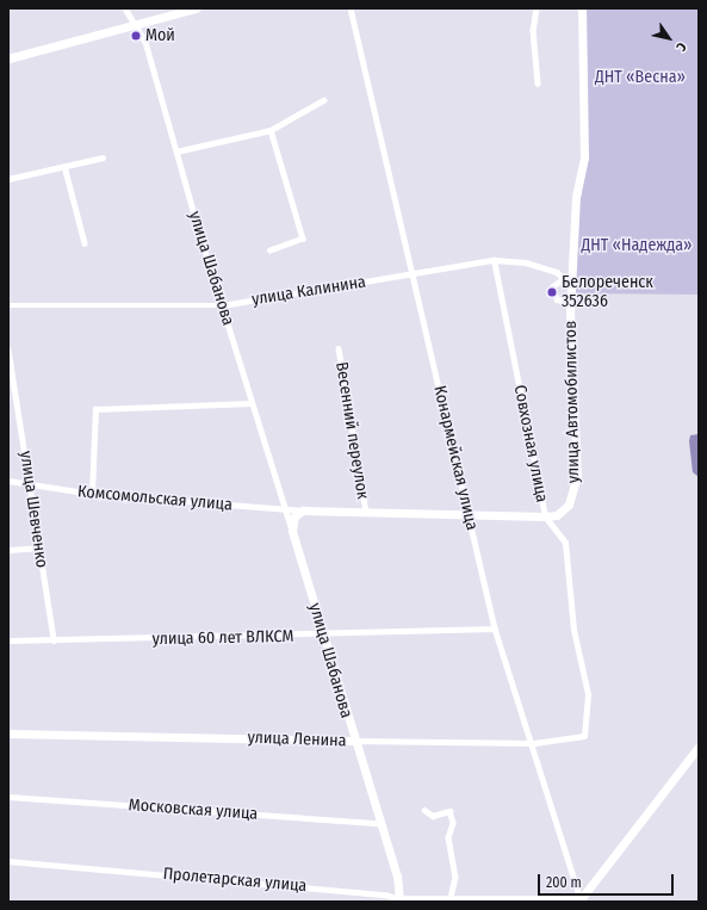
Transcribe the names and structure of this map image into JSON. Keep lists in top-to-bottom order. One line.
{"streets":{"street":["улица Шабанова","улица Калинина","улица Автомобилистов","Весенний переулок","Совхозная улица","Конармейская улица","Комсомольская улица","улица Шевченко","улица 60 лет ВЛКСМ","улица Ленина","Московская улица","Пролетарская улица"]},"crossings":[["улица Шабанова","улица Калинина"],["улица Шабанова","Комсомольская улица"],["улица Шабанова","улица 60 лет ВЛКСМ"],["улица Шабанова","улица Ленина"],["улица Шабанова","Московская улица"],["улица Шабанова","Пролетарская улица"],["улица Калинина","улица Автомобилистов"],["улица Калинина","Совхозная улица"],["улица Калинина","Конармейская улица"],["улица Автомобилистов","Совхозная улица"],["улица Автомобилистов","Комсомольская улица"],["Весенний переулок","Комсомольская улица"],["Совхозная улица","Комсомольская улица"],["Совхозная улица","улица Ленина"],["Конармейская улица","Комсомольская улица"],["Конармейская улица","улица 60 лет ВЛКСМ"],["Конармейская улица","улица Ленина"],["Конармейская улица","Пролетарская улица"],["Комсомольская улица","улица Шевченко"],["улица Шевченко","улица 60 лет ВЛКСМ"]],"parks":["ДНТ «Весна»","ДНТ «Надежда»"],"places":["Мой","Белореченск 352636"],"scale_bar":"200 m","north":"bottom right"}
